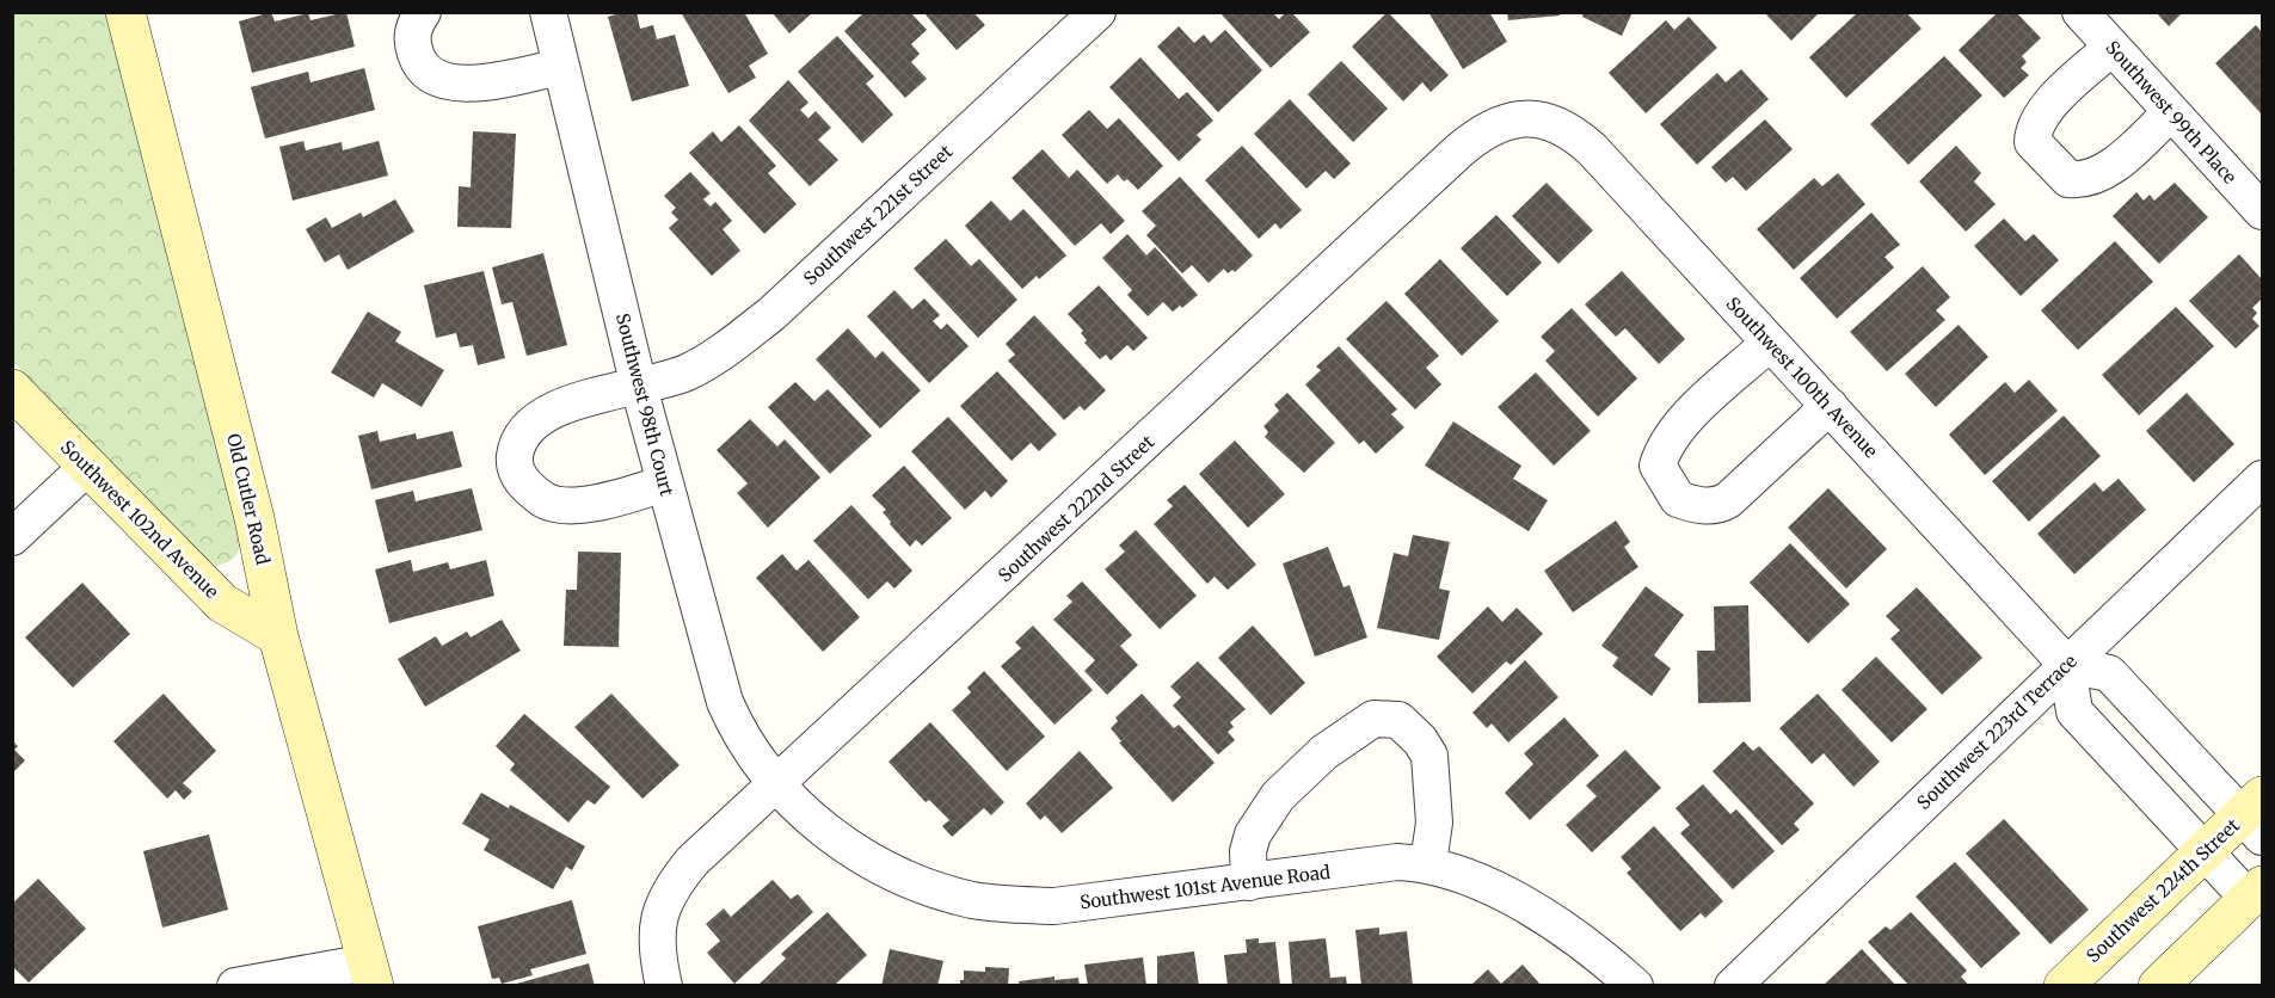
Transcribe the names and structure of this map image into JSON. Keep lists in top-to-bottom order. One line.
{"streets":{"street":["Southwest 99th Place","Southwest 221st Street","Southwest 100th Avenue","Southwest 98th Court","Old Cutler Road","Southwest 222nd Street","Southwest 102nd Avenue","Southwest 223rd Terrace","Southwest 101st Avenue Road","Southwest 224th Street"]},"crossings":[["Southwest 221st Street","Southwest 98th Court"],["Southwest 100th Avenue","Southwest 222nd Street"],["Southwest 100th Avenue","Southwest 223rd Terrace"],["Southwest 98th Court","Southwest 222nd Street"],["Southwest 98th Court","Southwest 101st Avenue Road"],["Old Cutler Road","Southwest 102nd Avenue"],["Southwest 222nd Street","Southwest 101st Avenue Road"]]}
